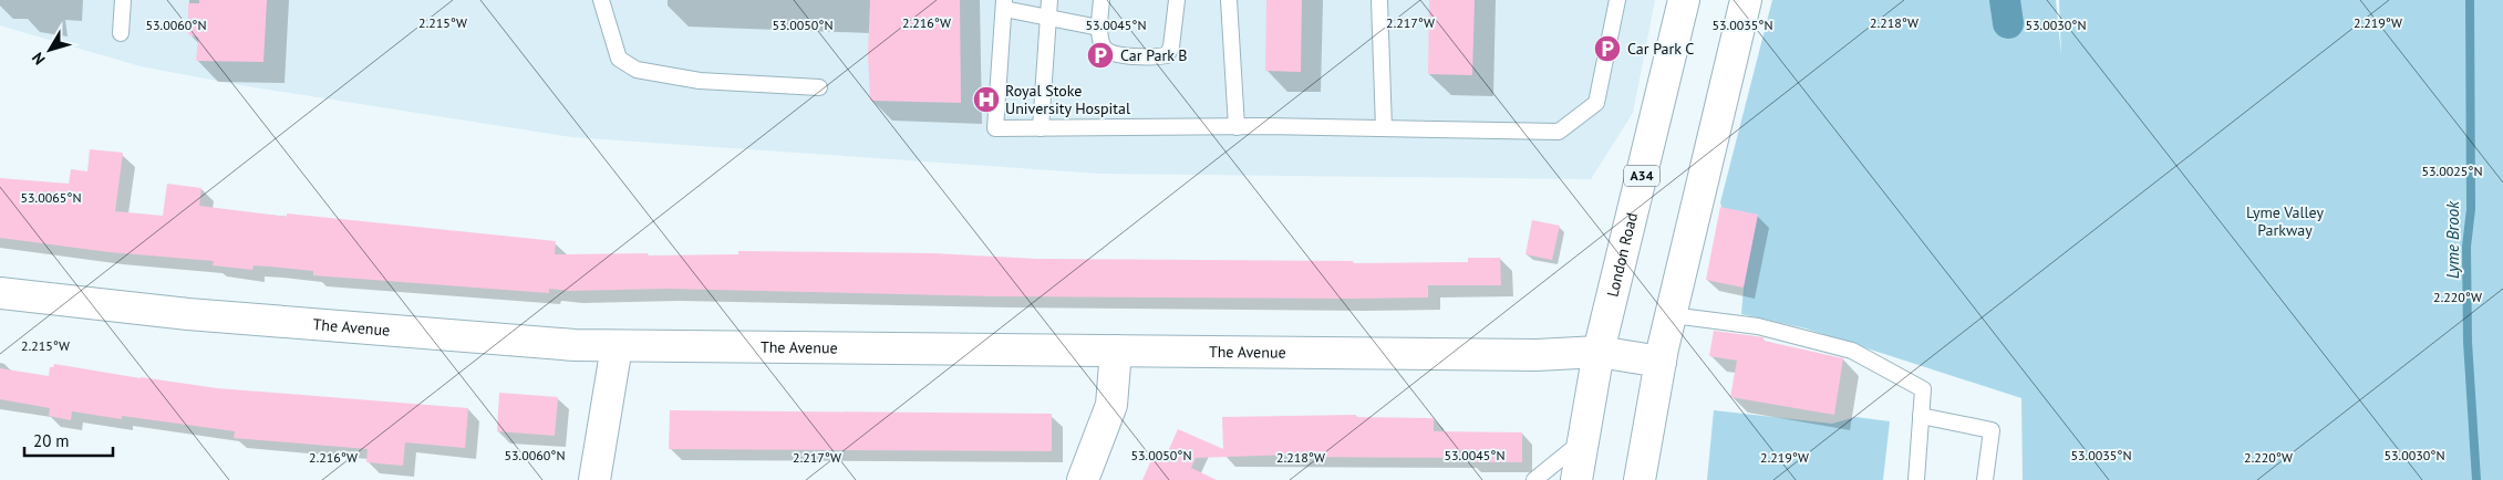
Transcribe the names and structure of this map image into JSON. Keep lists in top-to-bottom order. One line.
{"streets":{"main road":["A34","London Road","The Avenue"]},"crossings":[["London Road","The Avenue"]],"water":["Lyme Brook"],"parks":["Lyme Valley Parkway"],"places":{"parking":["Car Park C","Car Park B"],"hospital":["Royal Stoke University Hospital"]},"scale_bar":"20 m","north":"bottom left","coordinates":["2.215°W","2.216°W","2.218°W","2.217°W","2.219°W","53.0060°N","53.0050°N","53.0045°N","53.0035°N","53.0030°N","53.0025°N","53.0065°N","2.220°W"]}
